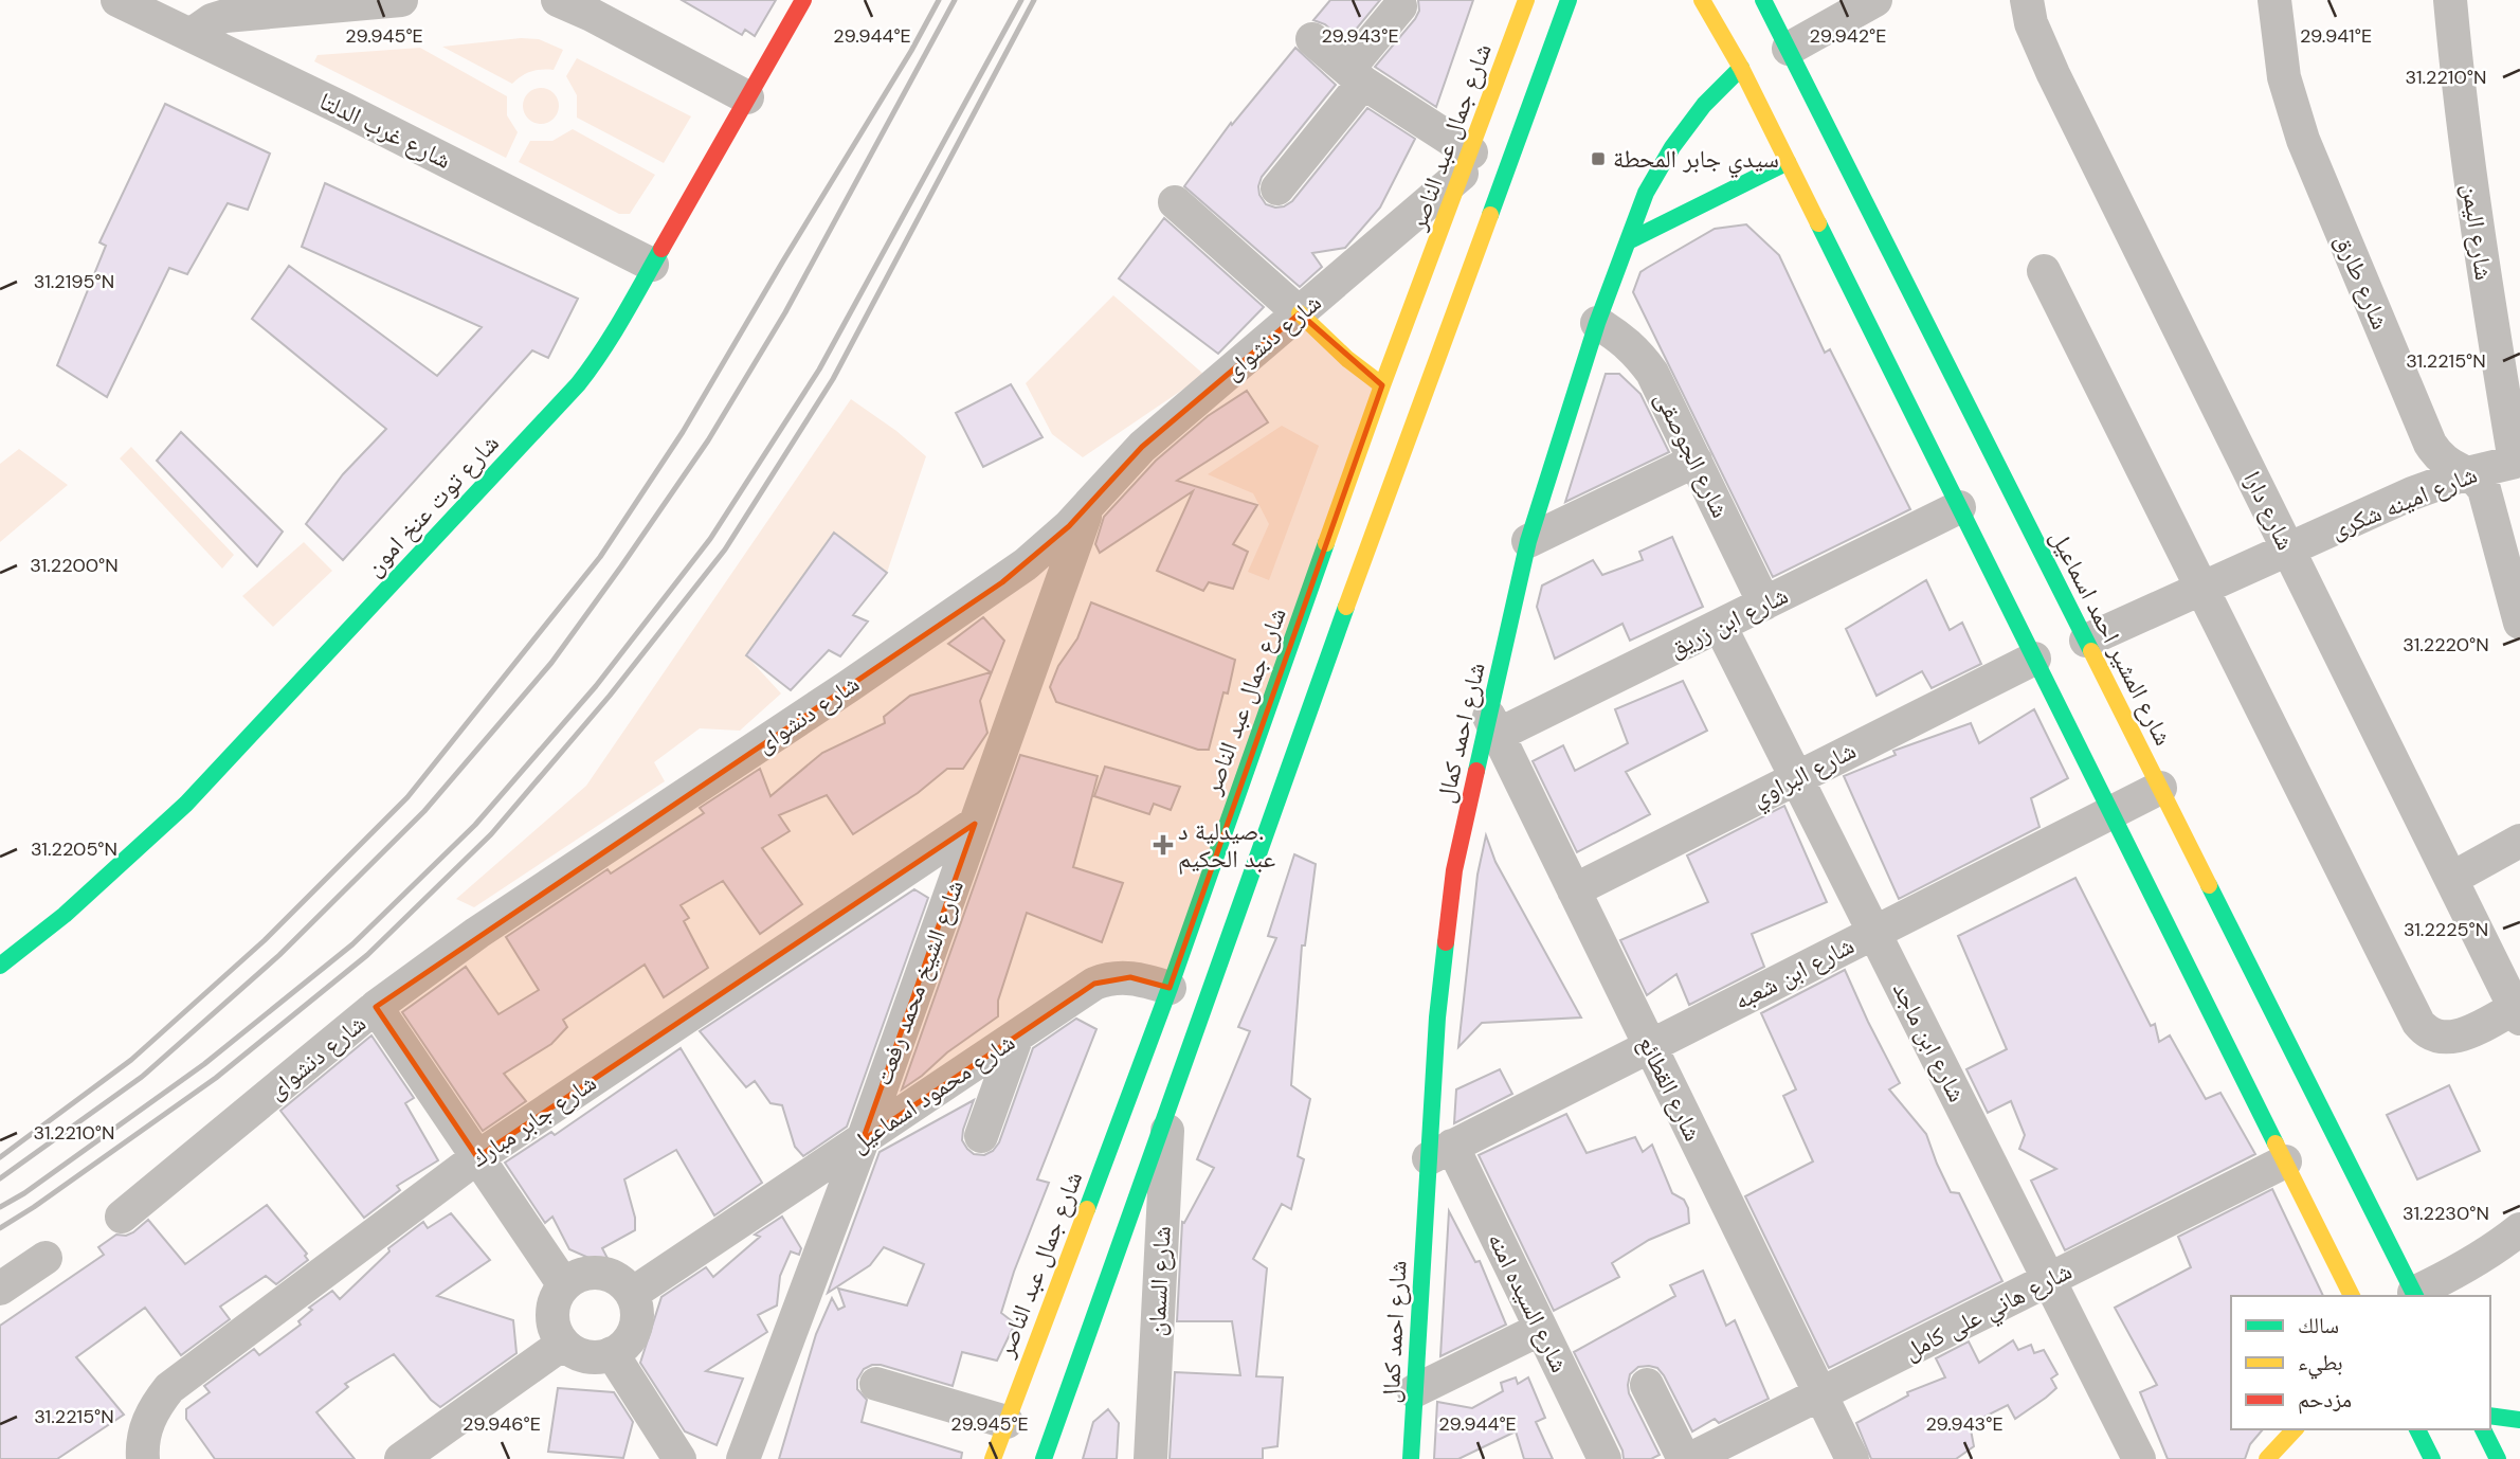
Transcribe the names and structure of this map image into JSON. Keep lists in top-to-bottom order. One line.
{"streets":{"main road":["شارع جمال عبد الناصر","شارع توت عنخ امون","شارع المشير احمد اسماعيل","شارع احمد كمال"],"street":["شارع غرب الدلتا","شارع اليمن","شارع طارق","شارع دنشواى","شارع الجوصقى","شارع امينه شكرى","شارع دارا","شارع ابن زريق","شارع البراوي","شارع ابن شعبه","شارع الشيخ محمد رفعت","شارع ابن ماجد","شارع القطائع","شارع محمود اسماعيل","شارع جابر مبارك","شارع السمان","شارع السيده امنه","شارع هاني على كامل"]},"crossings":[["شارع غرب الدلتا","شارع توت عنخ امون"],["شارع جمال عبد الناصر","شارع دنشواى"],["شارع جمال عبد الناصر","شارع محمود اسماعيل"],["شارع اليمن","شارع امينه شكرى"],["شارع طارق","شارع امينه شكرى"],["شارع دنشواى","شارع الشيخ محمد رفعت"],["شارع الجوصقى","شارع ابن زريق"],["شارع الجوصقى","شارع احمد كمال"],["شارع امينه شكرى","شارع دارا"],["شارع امينه شكرى","شارع المشير احمد اسماعيل"],["شارع ابن زريق","شارع احمد كمال"],["شارع ابن زريق","شارع ابن ماجد"],["شارع ابن زريق","شارع القطائع"],["شارع المشير احمد اسماعيل","شارع ابن شعبه"],["شارع احمد كمال","شارع ابن شعبه"],["شارع احمد كمال","شارع القطائع"],["شارع احمد كمال","شارع السيده امنه"],["شارع البراوي","شارع ابن ماجد"],["شارع البراوي","شارع القطائع"],["شارع ابن شعبه","شارع ابن ماجد"],["شارع ابن شعبه","شارع القطائع"],["شارع ابن شعبه","شارع السيده امنه"],["شارع الشيخ محمد رفعت","شارع محمود اسماعيل"],["شارع الشيخ محمد رفعت","شارع جابر مبارك"],["شارع ابن ماجد","شارع هاني على كامل"],["شارع القطائع","شارع هاني على كامل"]],"places":{"transit":["سيدي جابر المحطة"],"health":["صيدلية د. عبد الحكيم"]},"legend":["سالك","بطيء","مزدحم"],"coordinates":["29.945°E","29.944°E","29.943°E","29.942°E","29.941°E","31.2210°N","31.2195°N","31.2215°N","31.2200°N","31.2220°N","31.2205°N","31.2225°N","31.2230°N","29.946°E"]}
